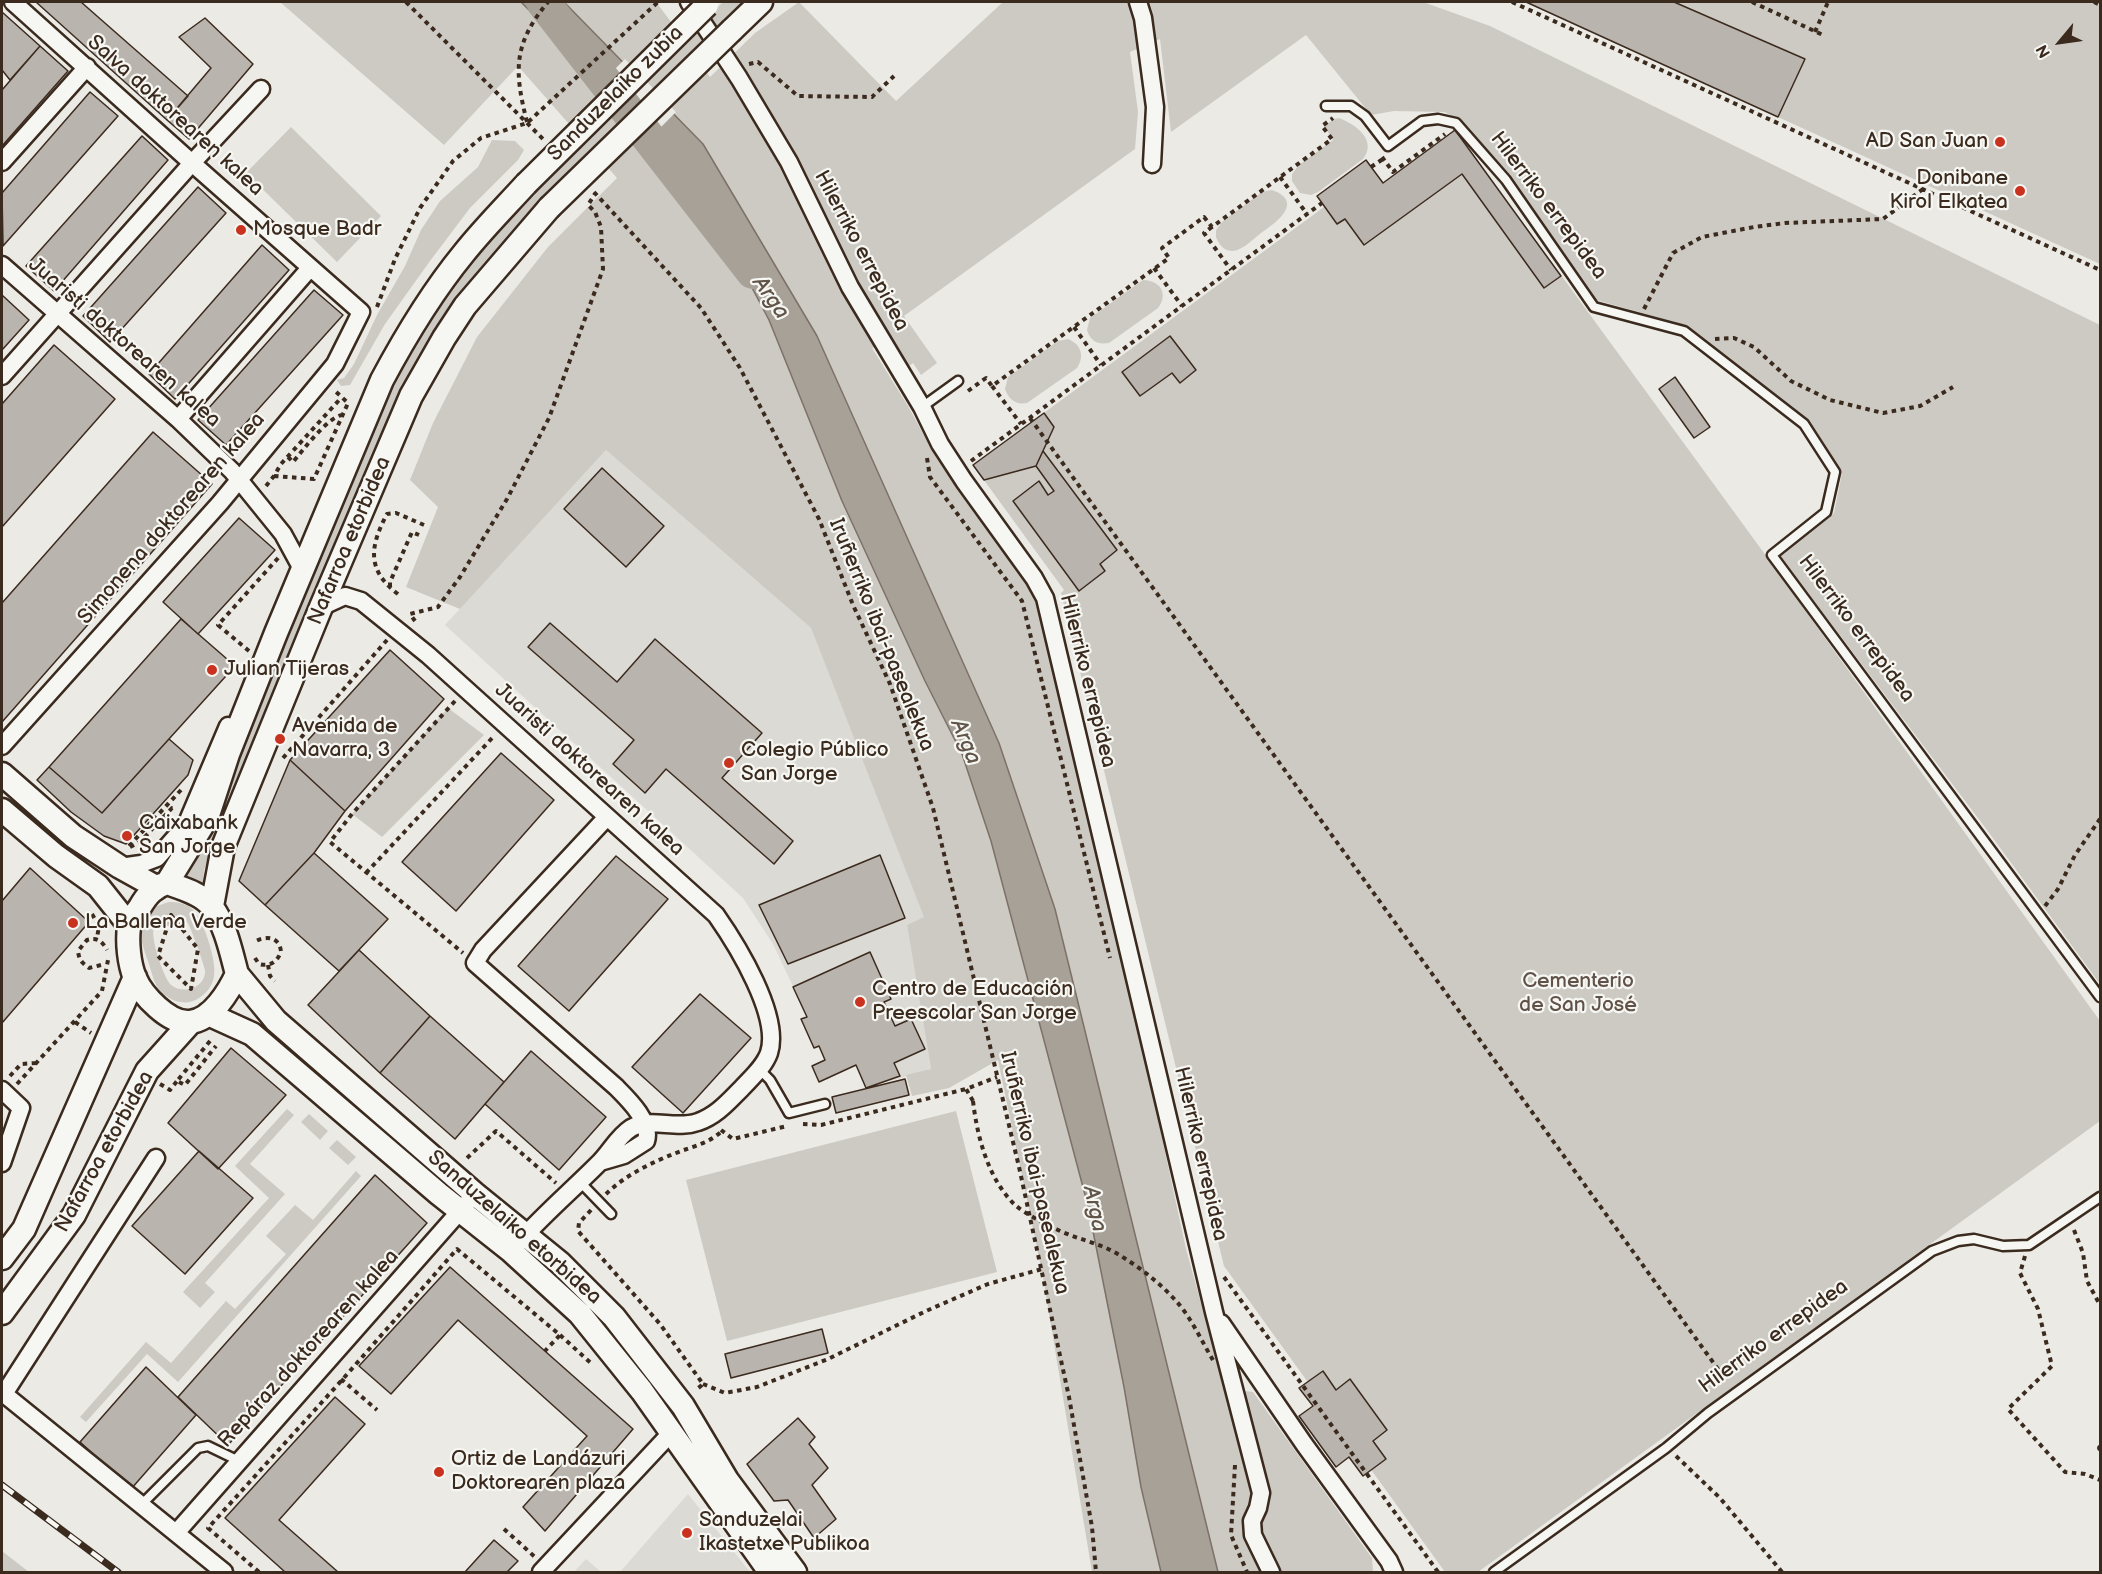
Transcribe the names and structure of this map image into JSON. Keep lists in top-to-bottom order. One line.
{"streets":{"main road":["Sanduzelaiko zubia","Nafarroa etorbidea","Sanduzelaiko etorbidea"],"street":["Salva doktorearen kalea","Hilerriko errepidea","Juaristi doktorearen kalea","Simonena doktorearen kalea","Repáraz doktorearen kalea"],"path":["Iruñerriko ibai-pasealekua"]},"crossings":[["Sanduzelaiko zubia","Hilerriko errepidea"],["Sanduzelaiko zubia","Nafarroa etorbidea"],["Salva doktorearen kalea","Simonena doktorearen kalea"],["Juaristi doktorearen kalea","Simonena doktorearen kalea"],["Juaristi doktorearen kalea","Nafarroa etorbidea"],["Nafarroa etorbidea","Sanduzelaiko etorbidea"],["Sanduzelaiko etorbidea","Repáraz doktorearen kalea"]],"water":["Arga"],"parks":["Cementerio de San José"],"places":["AD San Juan","Donibane Kirol Elkatea","Mosque Badr","Julian Tijeras","Avenida de Navarra, 3","Colegio Público San Jorge","Caixabank San Jorge","La Ballena Verde","Centro de Educación Preescolar San Jorge","Ortiz de Landázuri Doktorearen plaza","Sanduzelai Ikastetxe Publikoa"],"north":"bottom left"}
